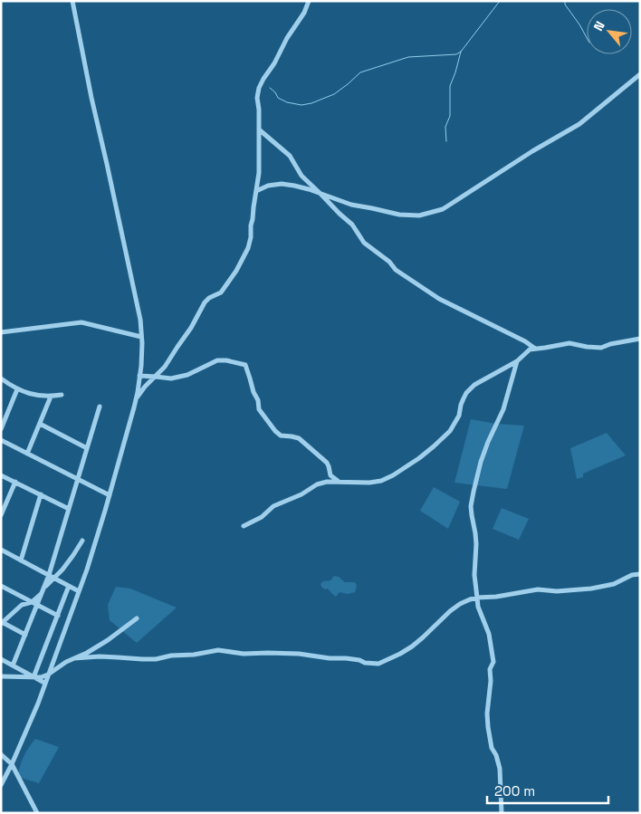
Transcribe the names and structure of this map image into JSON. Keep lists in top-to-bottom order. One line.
{"scale_bar":"200 m","north":"top left"}
